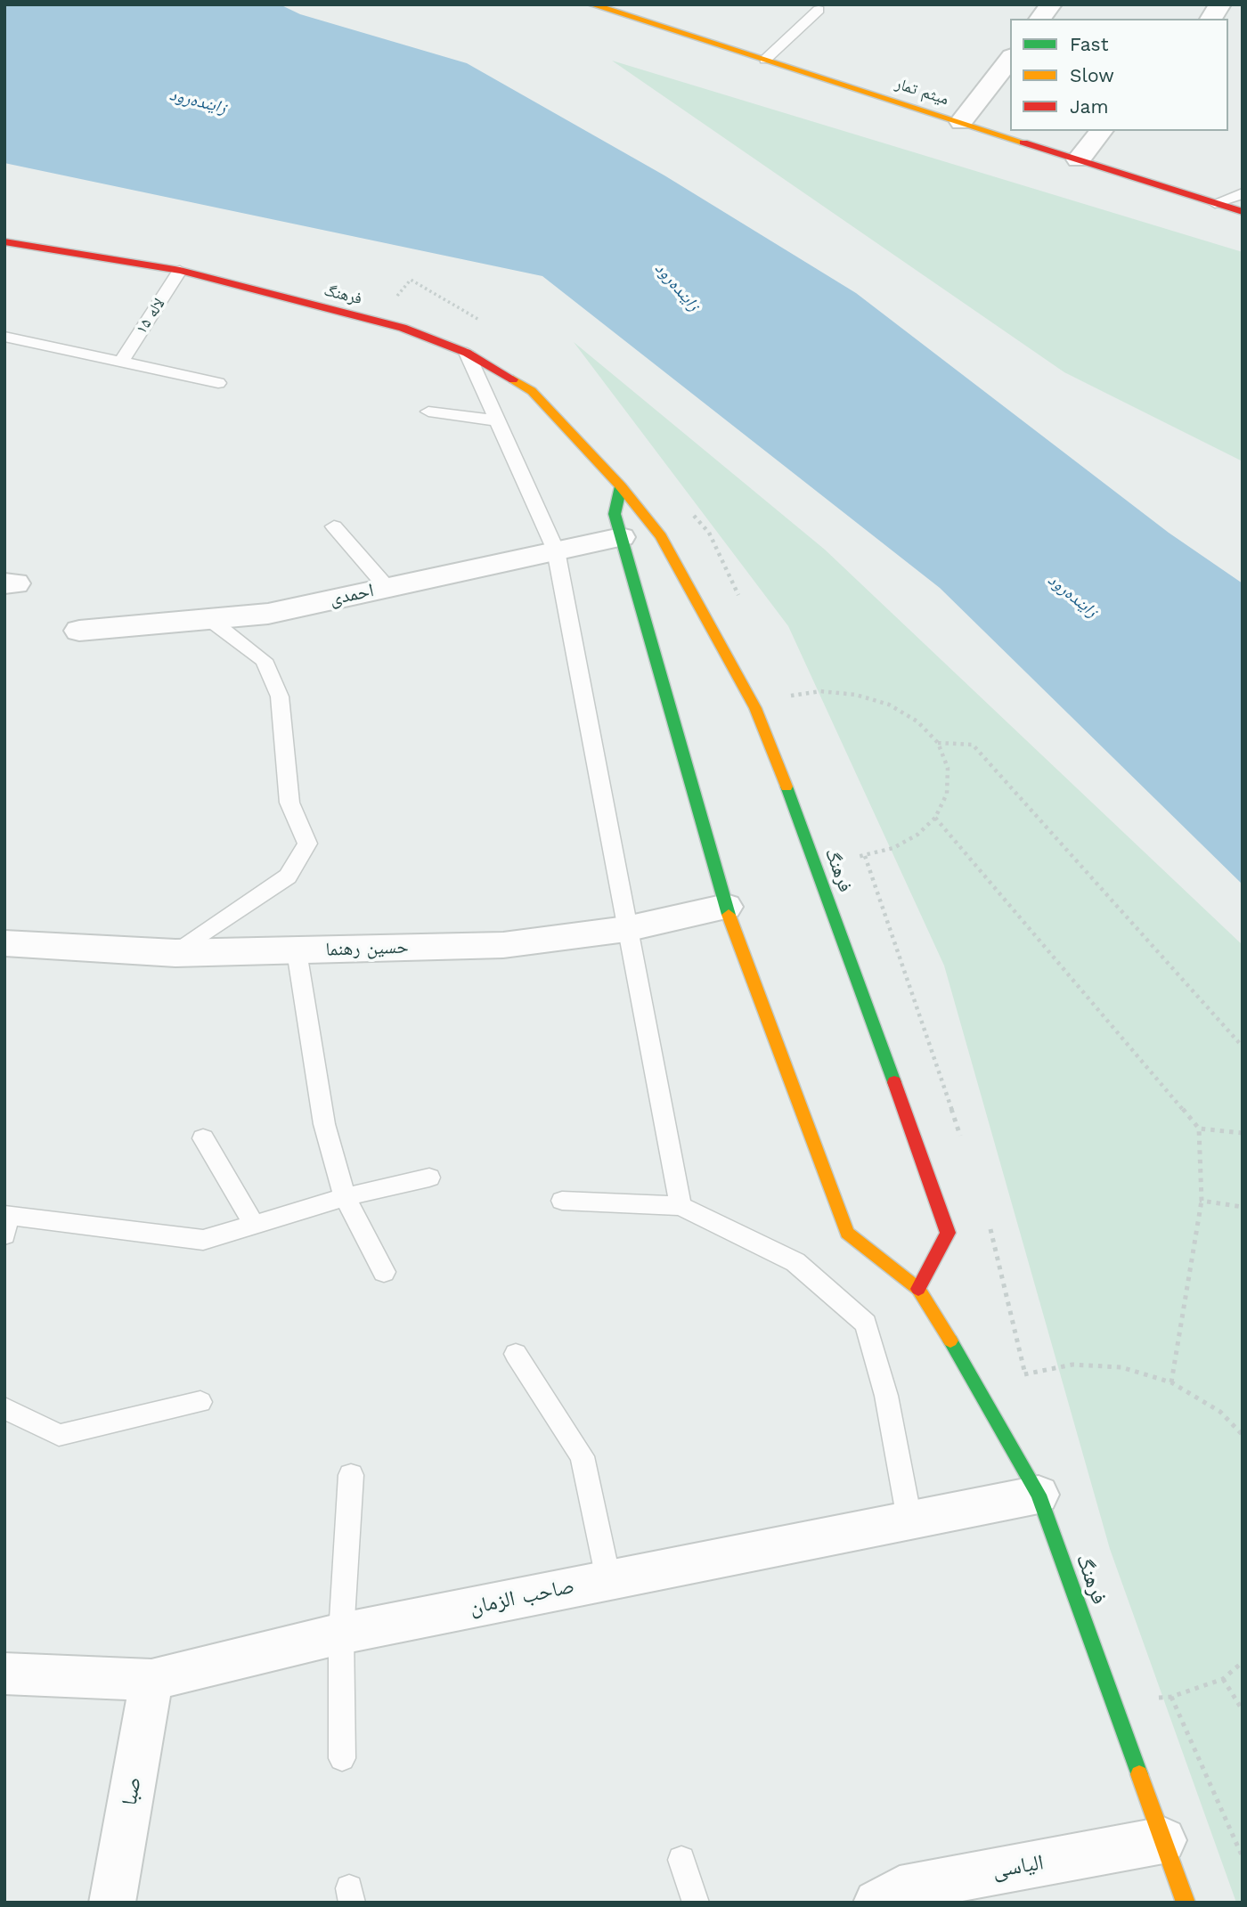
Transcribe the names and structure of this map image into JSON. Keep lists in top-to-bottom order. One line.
{"streets":{"street":["میثم تمار","فرهنگ","احمدی","حسین رهنما","صاحب الزمان","صبا","الیاسی"],"lane":["لاله ۱۵"]},"crossings":[["فرهنگ","لاله ۱۵"],["فرهنگ","احمدی"],["فرهنگ","حسین رهنما"],["فرهنگ","صاحب الزمان"],["فرهنگ","الیاسی"],["صاحب الزمان","صبا"]],"water":["زاینده‌رود"],"legend":["Fast","Slow","Jam"]}
